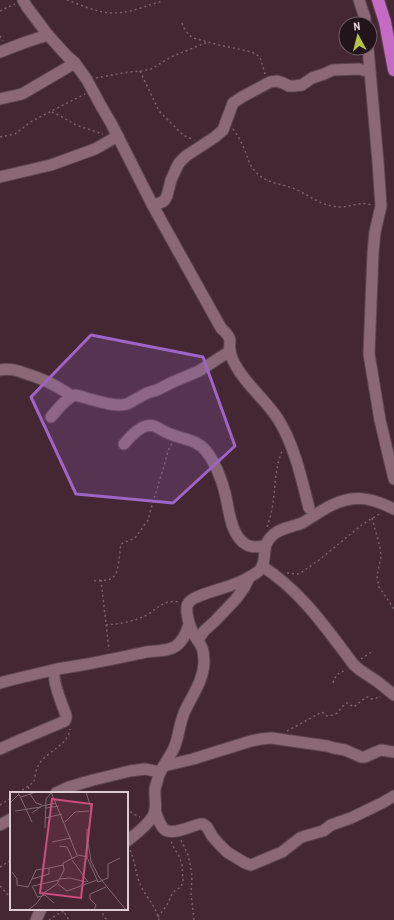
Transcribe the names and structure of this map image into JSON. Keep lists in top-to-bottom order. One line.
{"north":"top"}
